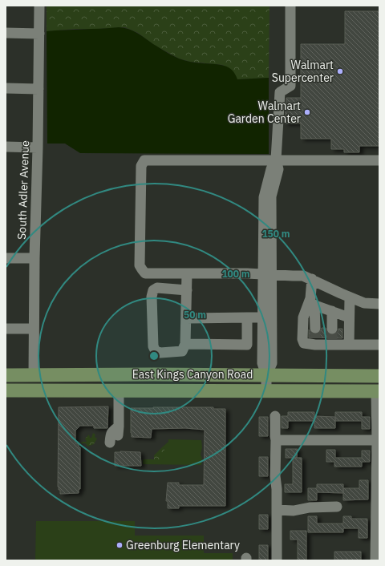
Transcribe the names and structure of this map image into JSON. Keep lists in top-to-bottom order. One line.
{"streets":{"main road":["East Kings Canyon Road"],"street":["South Adler Avenue"]},"crossings":[["South Adler Avenue","East Kings Canyon Road"]],"places":["Walmart Supercenter","Walmart Garden Center","Greenburg Elementary"],"rings":["150 m","100 m","50 m"]}
